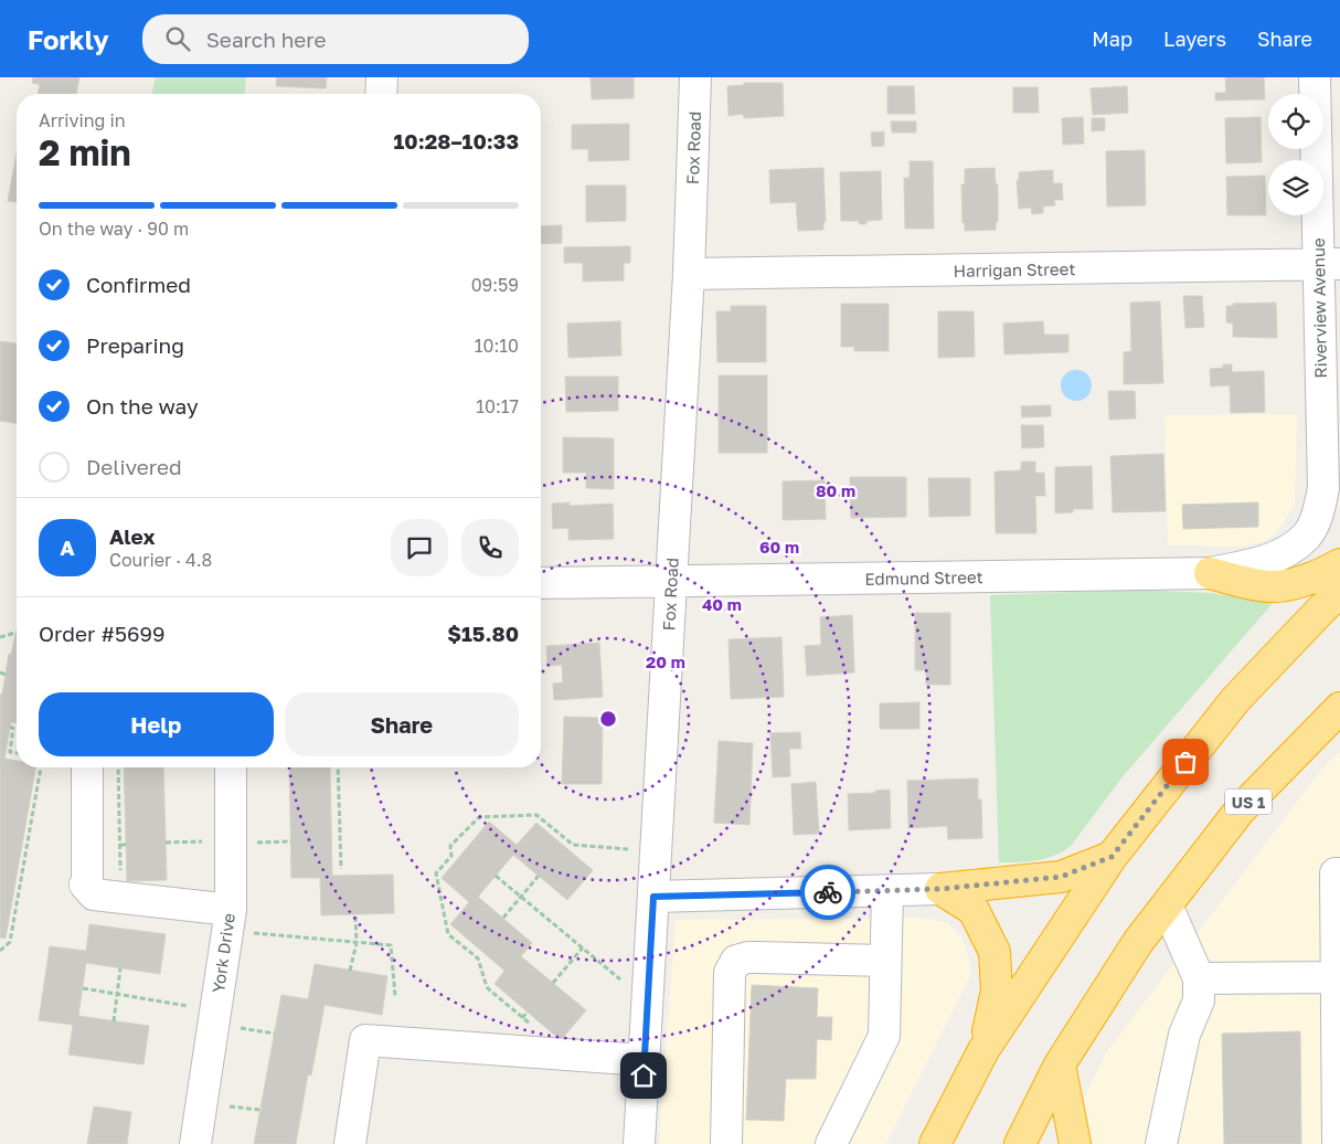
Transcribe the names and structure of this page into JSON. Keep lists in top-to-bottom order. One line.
{"streets":{"highway":["US 1"],"street":["Fox Road","Harrigan Street","Riverview Avenue","Edmund Street","York Drive"]},"crossings":[["Fox Road","Harrigan Street"],["Fox Road","Edmund Street"],["Harrigan Street","Riverview Avenue"],["Riverview Avenue","Edmund Street"]],"page":{"header":"Forkly","search":"Search here","nav":["Map","Layers","Share"],"heading":["2 min","Arriving in","10:28–10:33"],"panel":["Alex","Courier · 4.8","Order #5699","$15.80"],"bar":"On the way · 90 m","list":[["Confirmed","09:59"],["Preparing","10:10"],["On the way","10:17"],"Delivered"],"round":"A","buttons":["Help","Share"]},"rings":["80 m","60 m","40 m","20 m"]}
